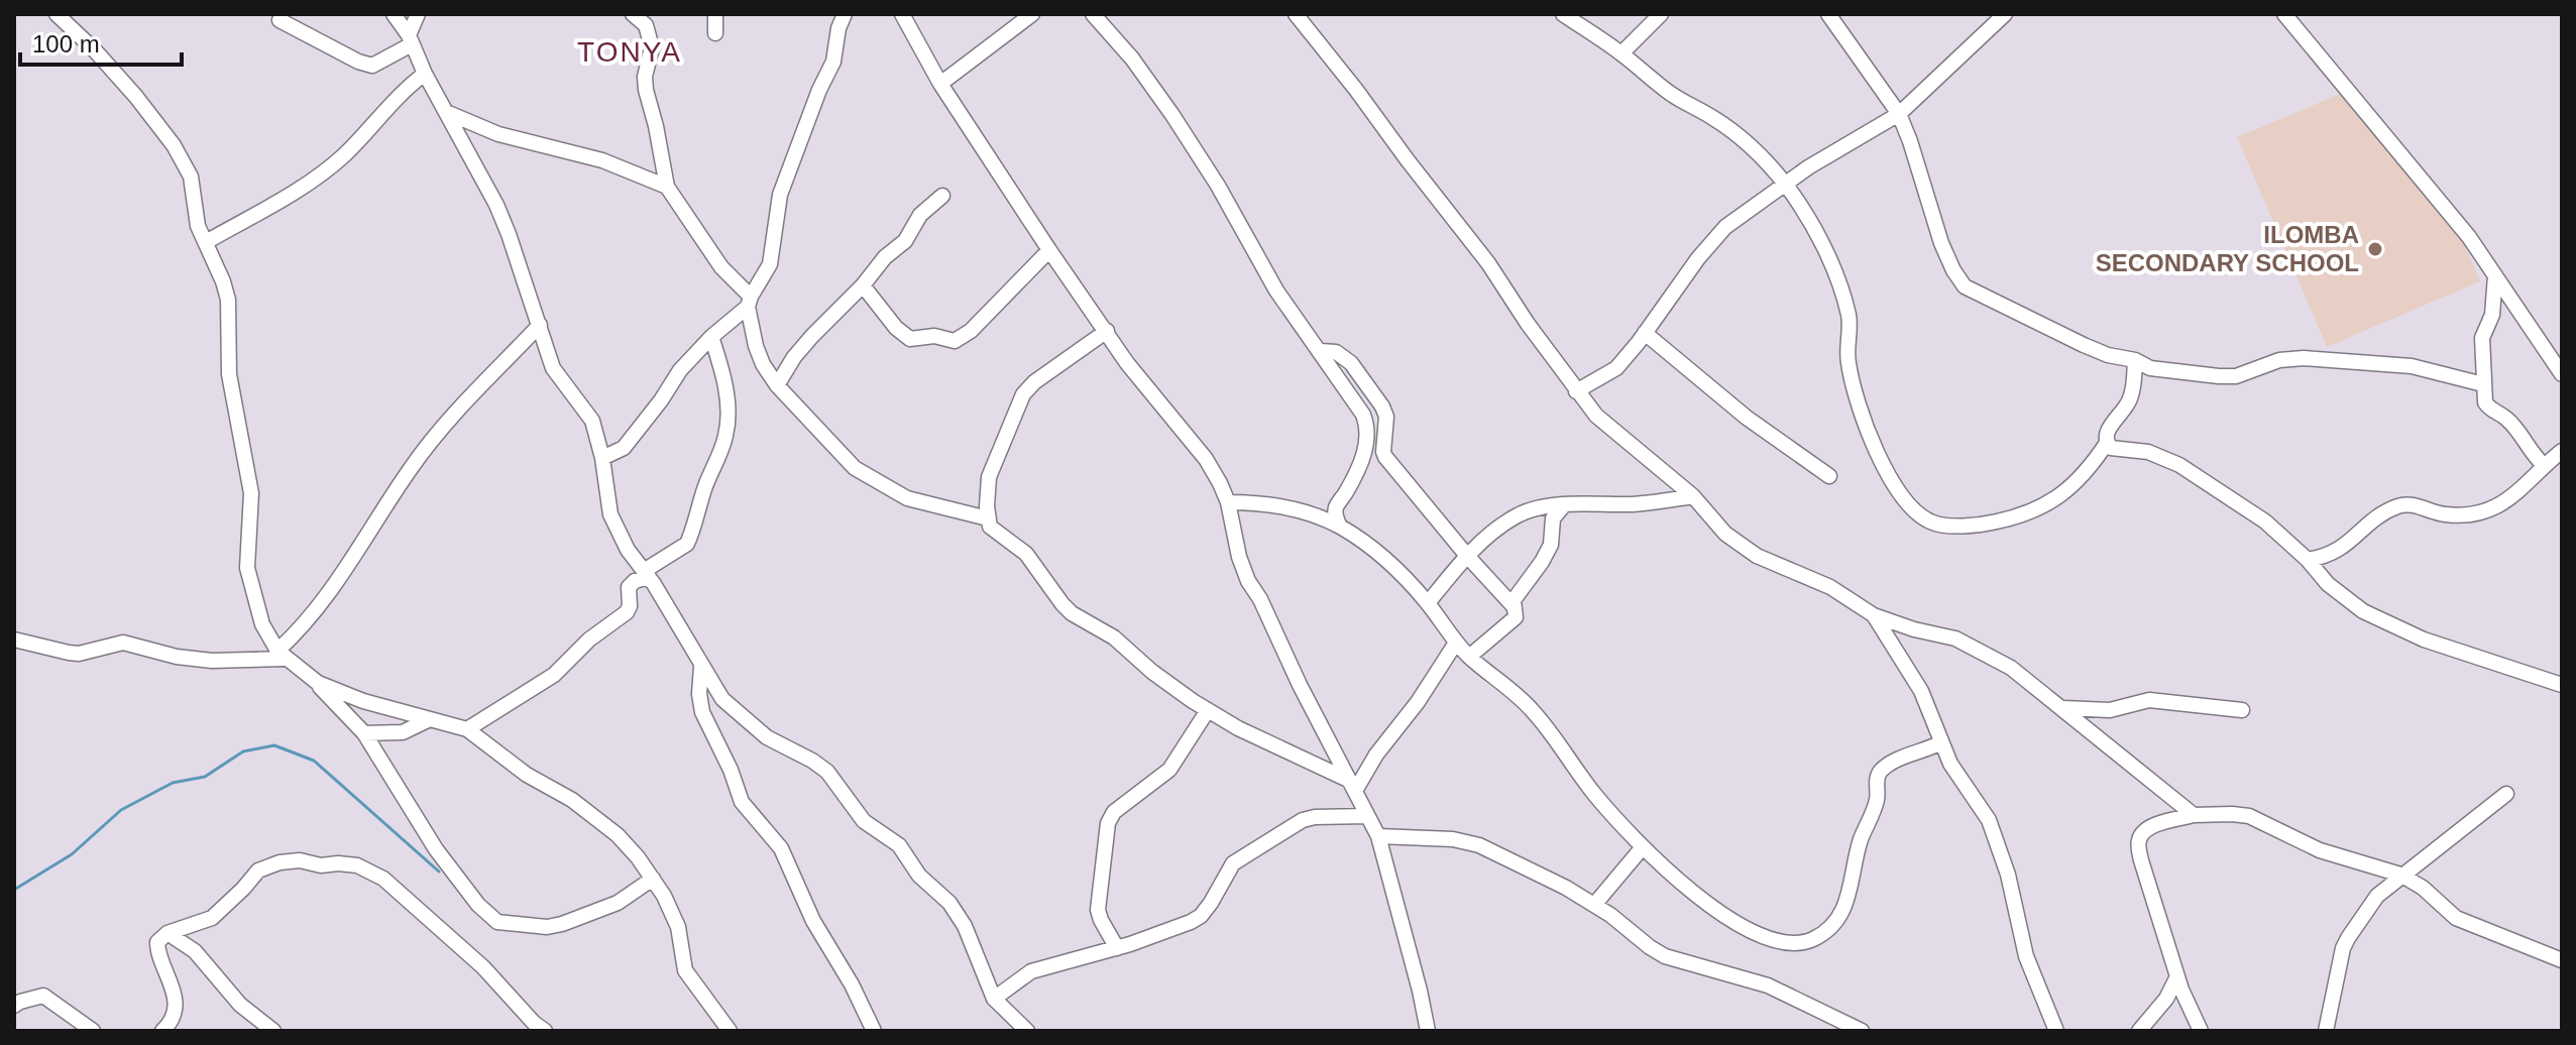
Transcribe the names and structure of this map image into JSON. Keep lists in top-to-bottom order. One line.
{"districts":["TONYA"],"places":["ILOMBA SECONDARY SCHOOL"],"scale_bar":"100 m"}
